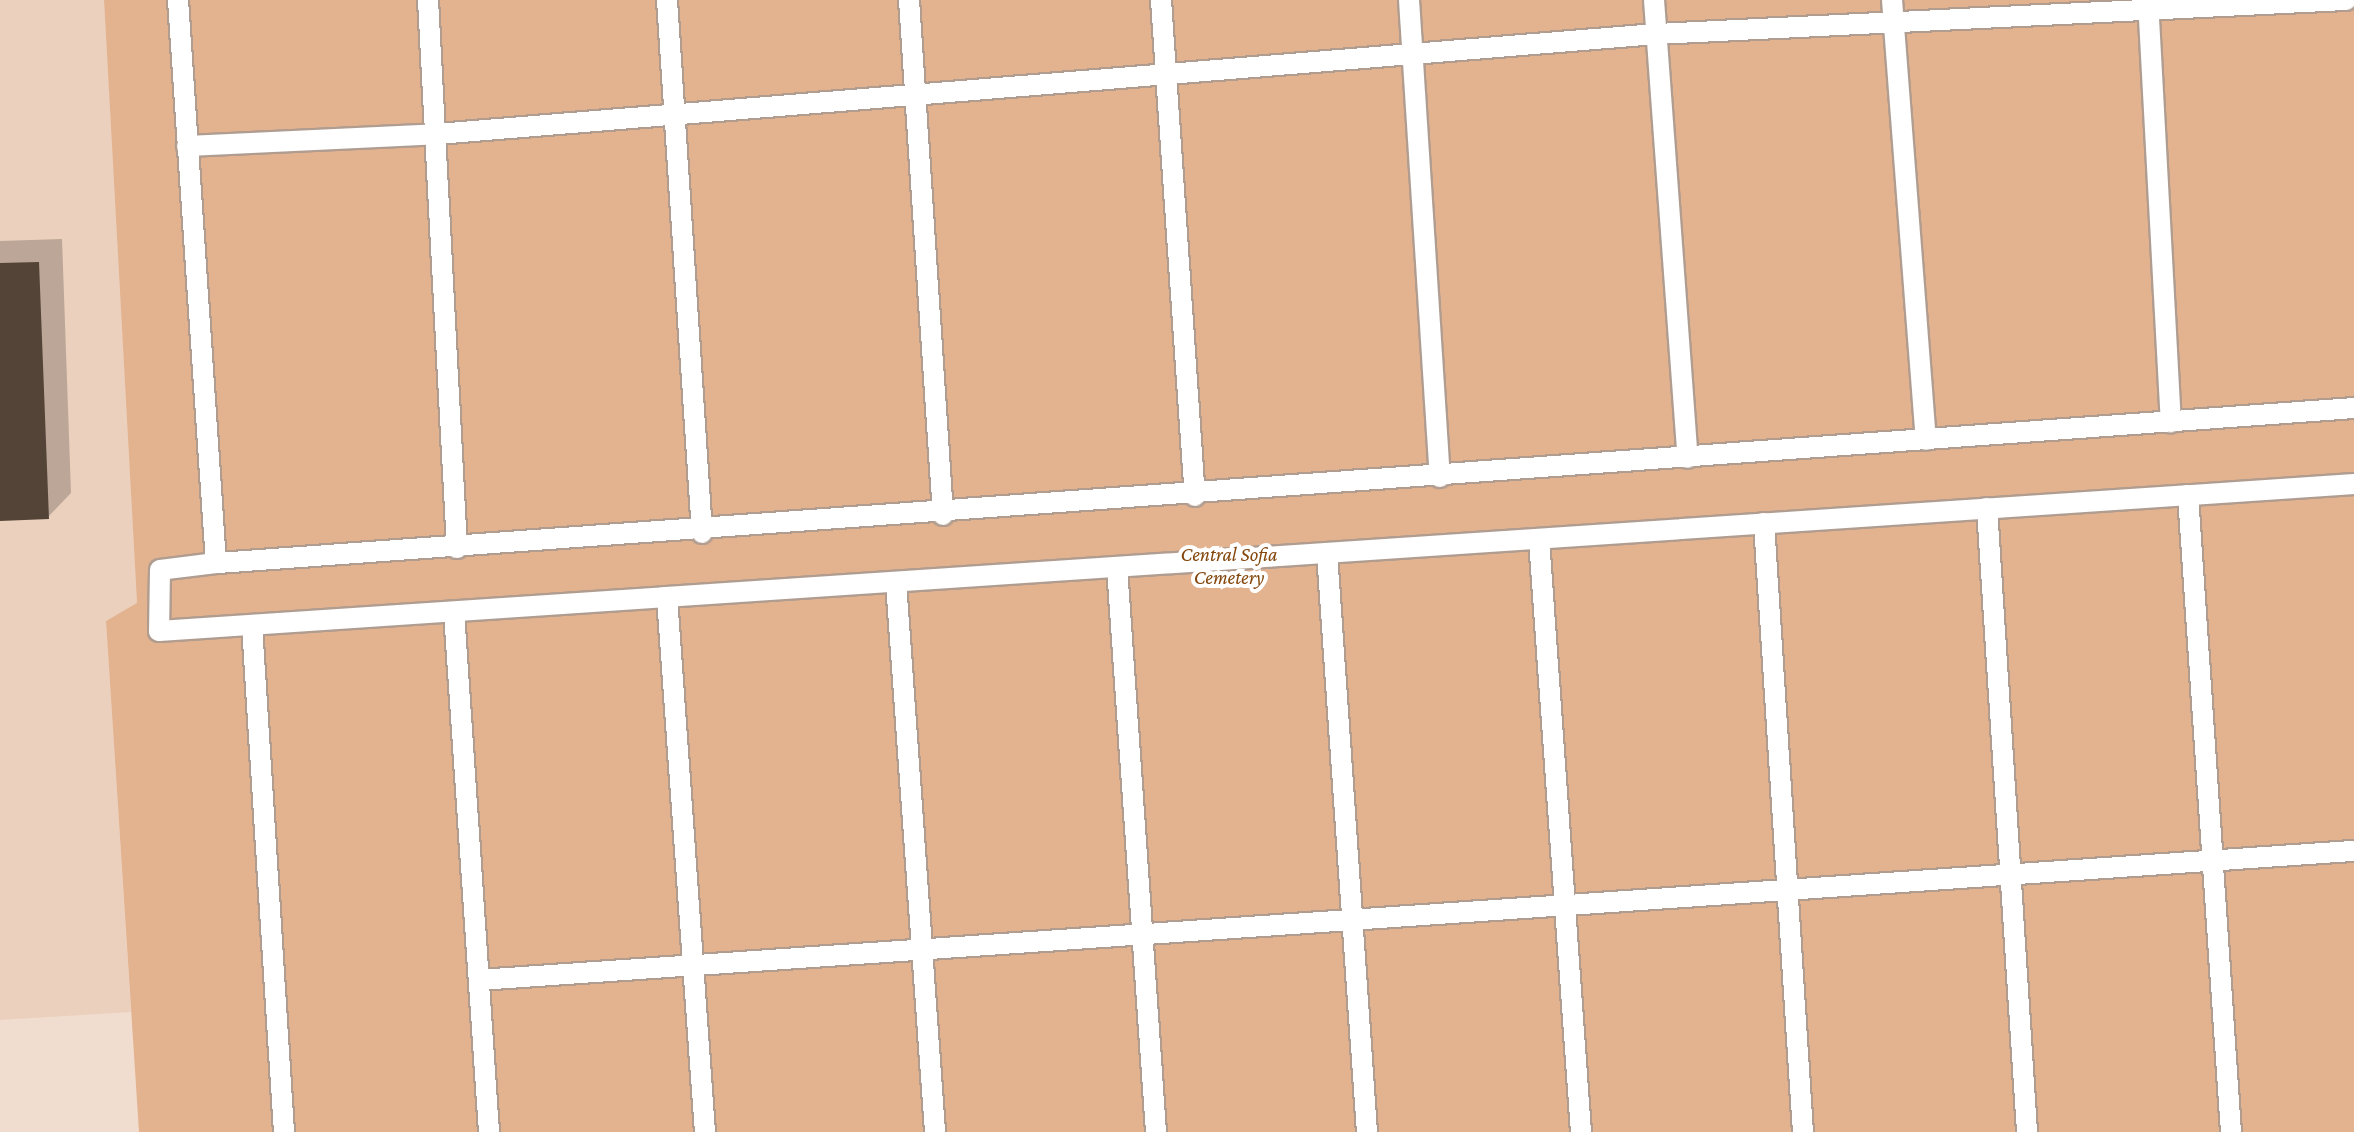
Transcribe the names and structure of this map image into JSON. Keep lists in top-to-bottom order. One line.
{"parks":["Central Sofia Cemetery"]}
